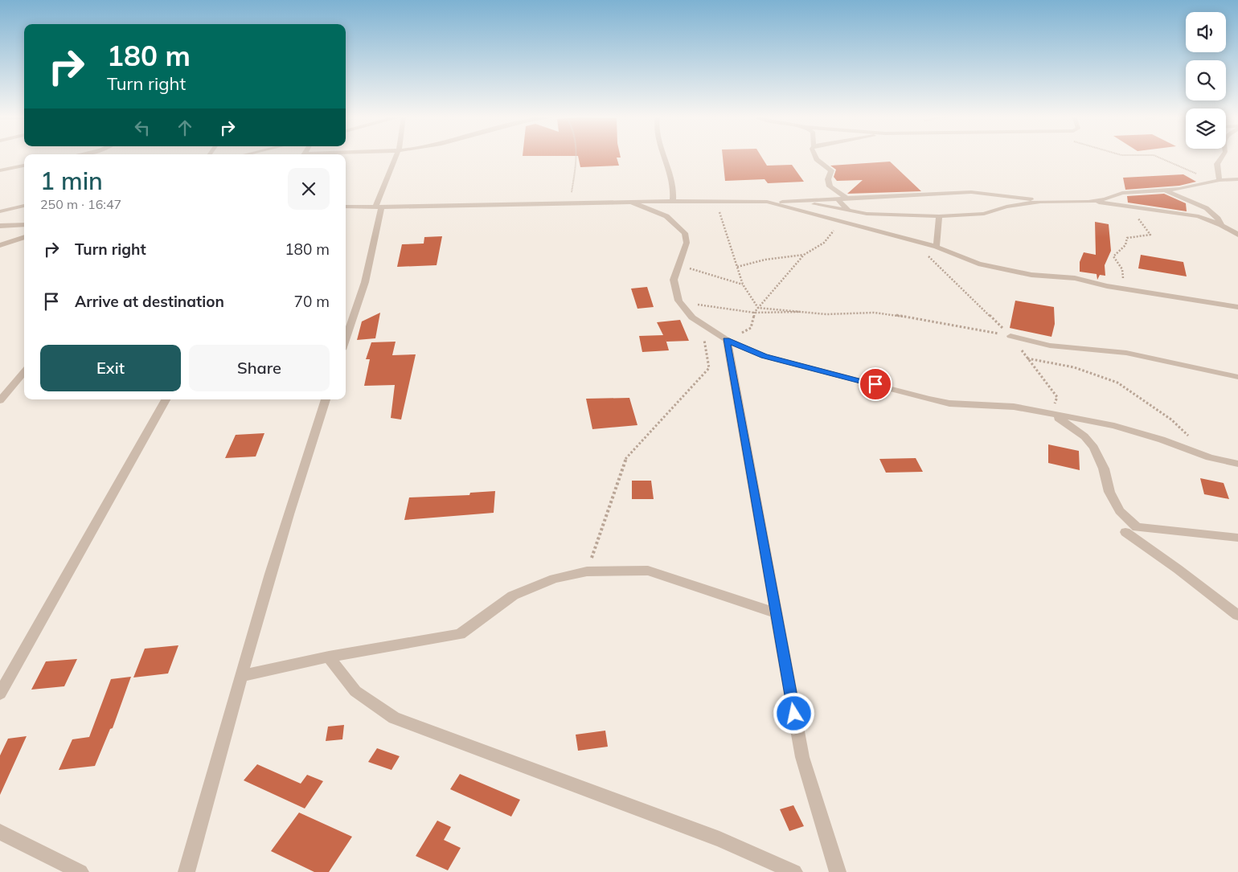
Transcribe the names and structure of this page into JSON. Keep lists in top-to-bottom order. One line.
{"page":{"turn":["180 m","Turn right"],"heading":["1 min","250 m · 16:47"],"list":[{"name":"Turn right","value":"180 m"},{"name":"Arrive at destination","value":"70 m"}],"buttons":["Exit","Share"]}}
